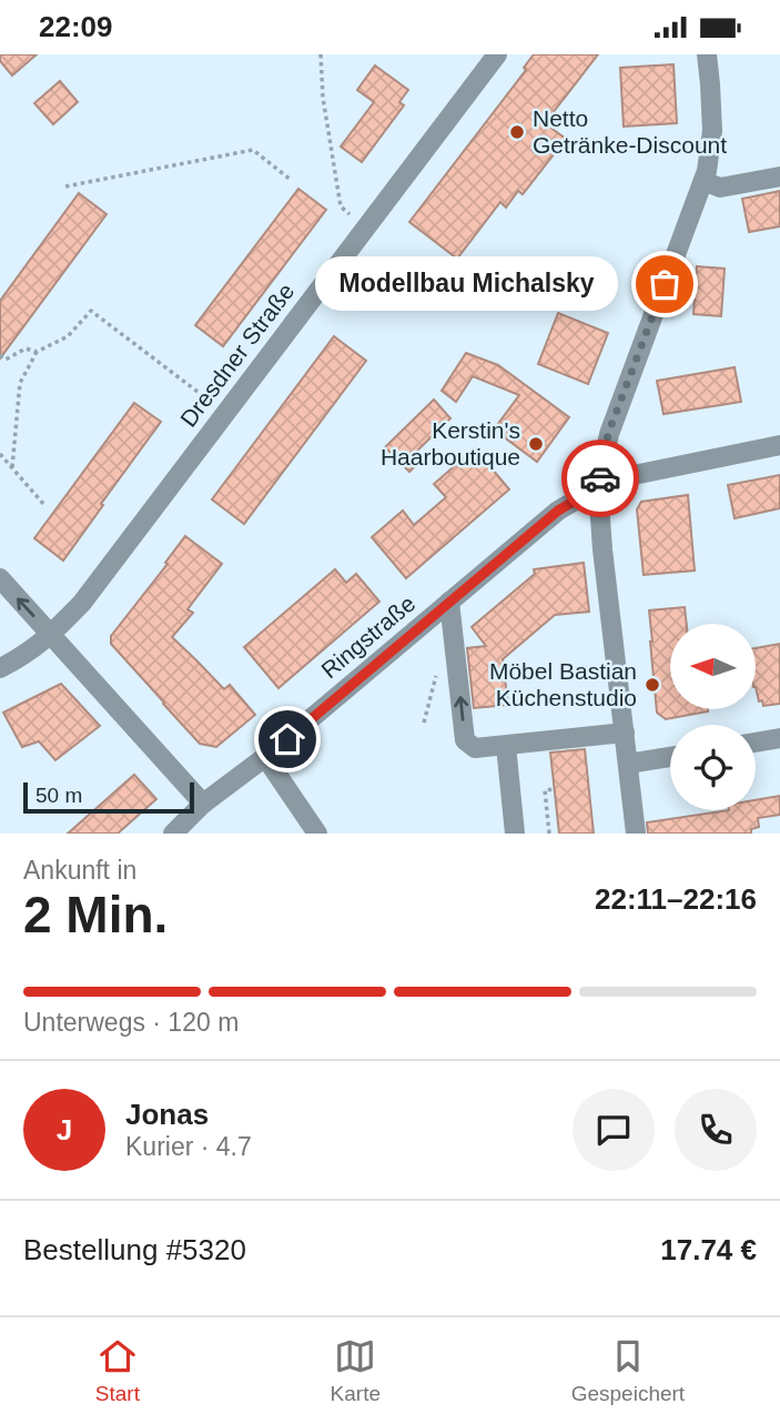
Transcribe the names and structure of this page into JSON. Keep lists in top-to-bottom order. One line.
{"streets":{"street":["Dresdner Straße","Ringstraße"]},"places":["Netto Getränke-Discount","Modellbau Michalsky","Kerstin's Haarboutique","Möbel Bastian Küchenstudio"],"scale_bar":"50 m","north":"left","page":{"status":"22:09","bubble":"Modellbau Michalsky","scale":"50 m","heading":["2 Min.","Ankunft in","22:11–22:16"],"panel":["Jonas","Kurier · 4.7","Bestellung #5320","17.74 €"],"bar":"Unterwegs · 120 m","round":"J","tabs":["Start","Karte","Gespeichert"]}}
